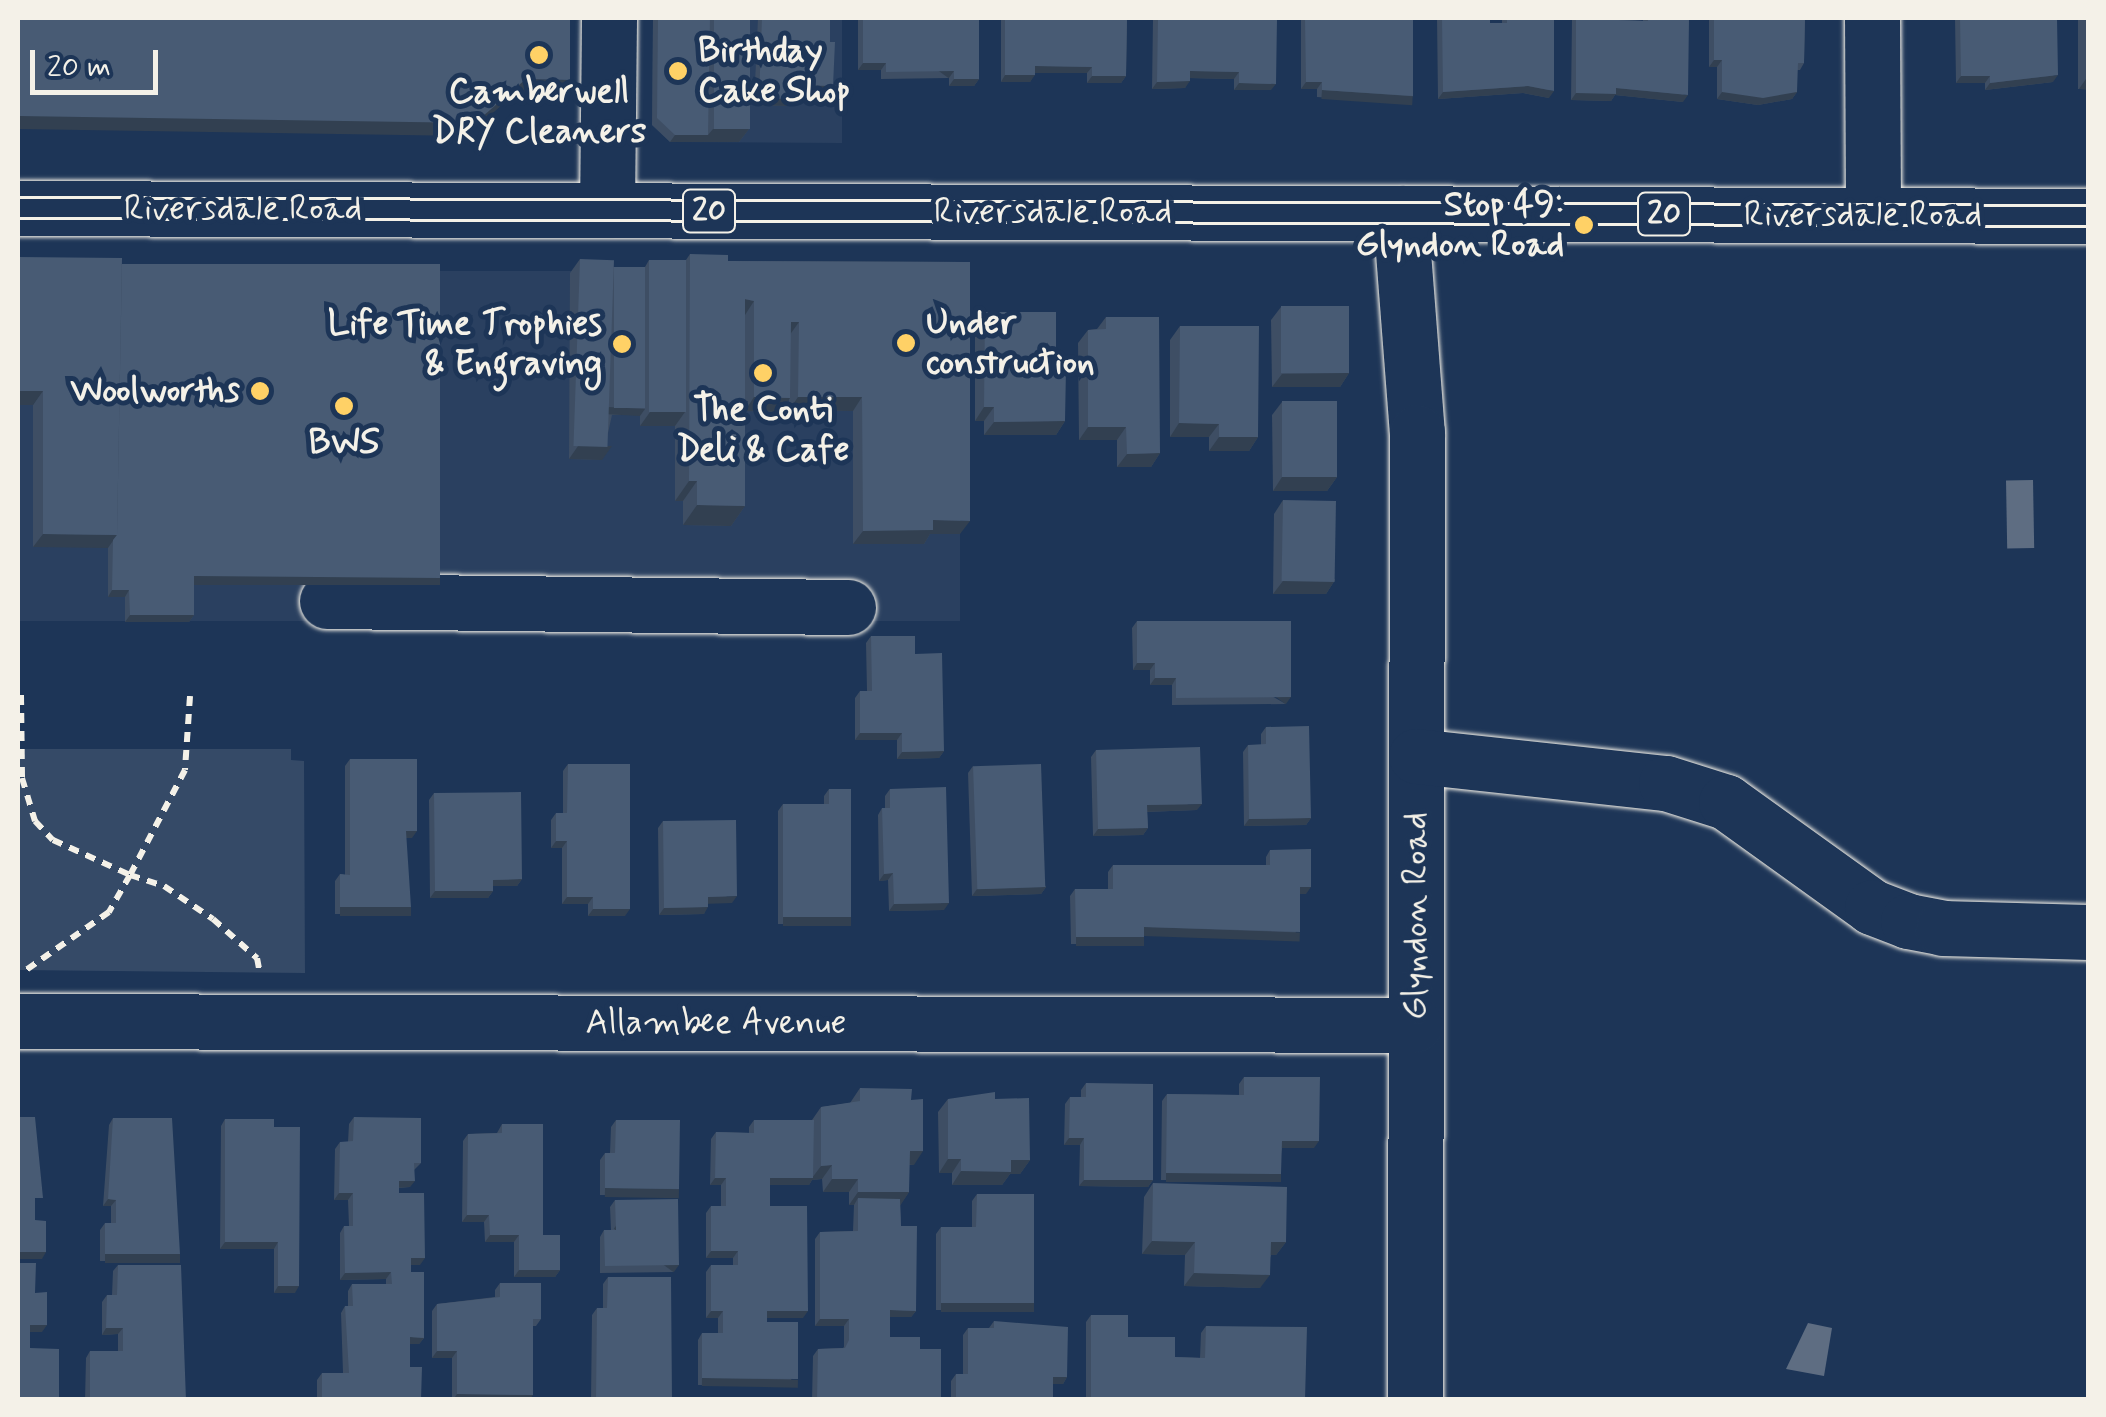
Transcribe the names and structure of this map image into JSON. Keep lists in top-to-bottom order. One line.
{"streets":{"street":["Riversdale Road","20","Glyndon Road","Allambee Avenue"]},"crossings":[["Riversdale Road","Glyndon Road"],["Glyndon Road","Allambee Avenue"]],"places":["Camberwell DRY Cleaners","Birthday Cake Shop","Stop 49: Glyndon Road","Under construction","Life Time Trophies & Engraving","The Conti Deli & Cafe","Woolworths","BWS"],"scale_bar":"20 m"}
